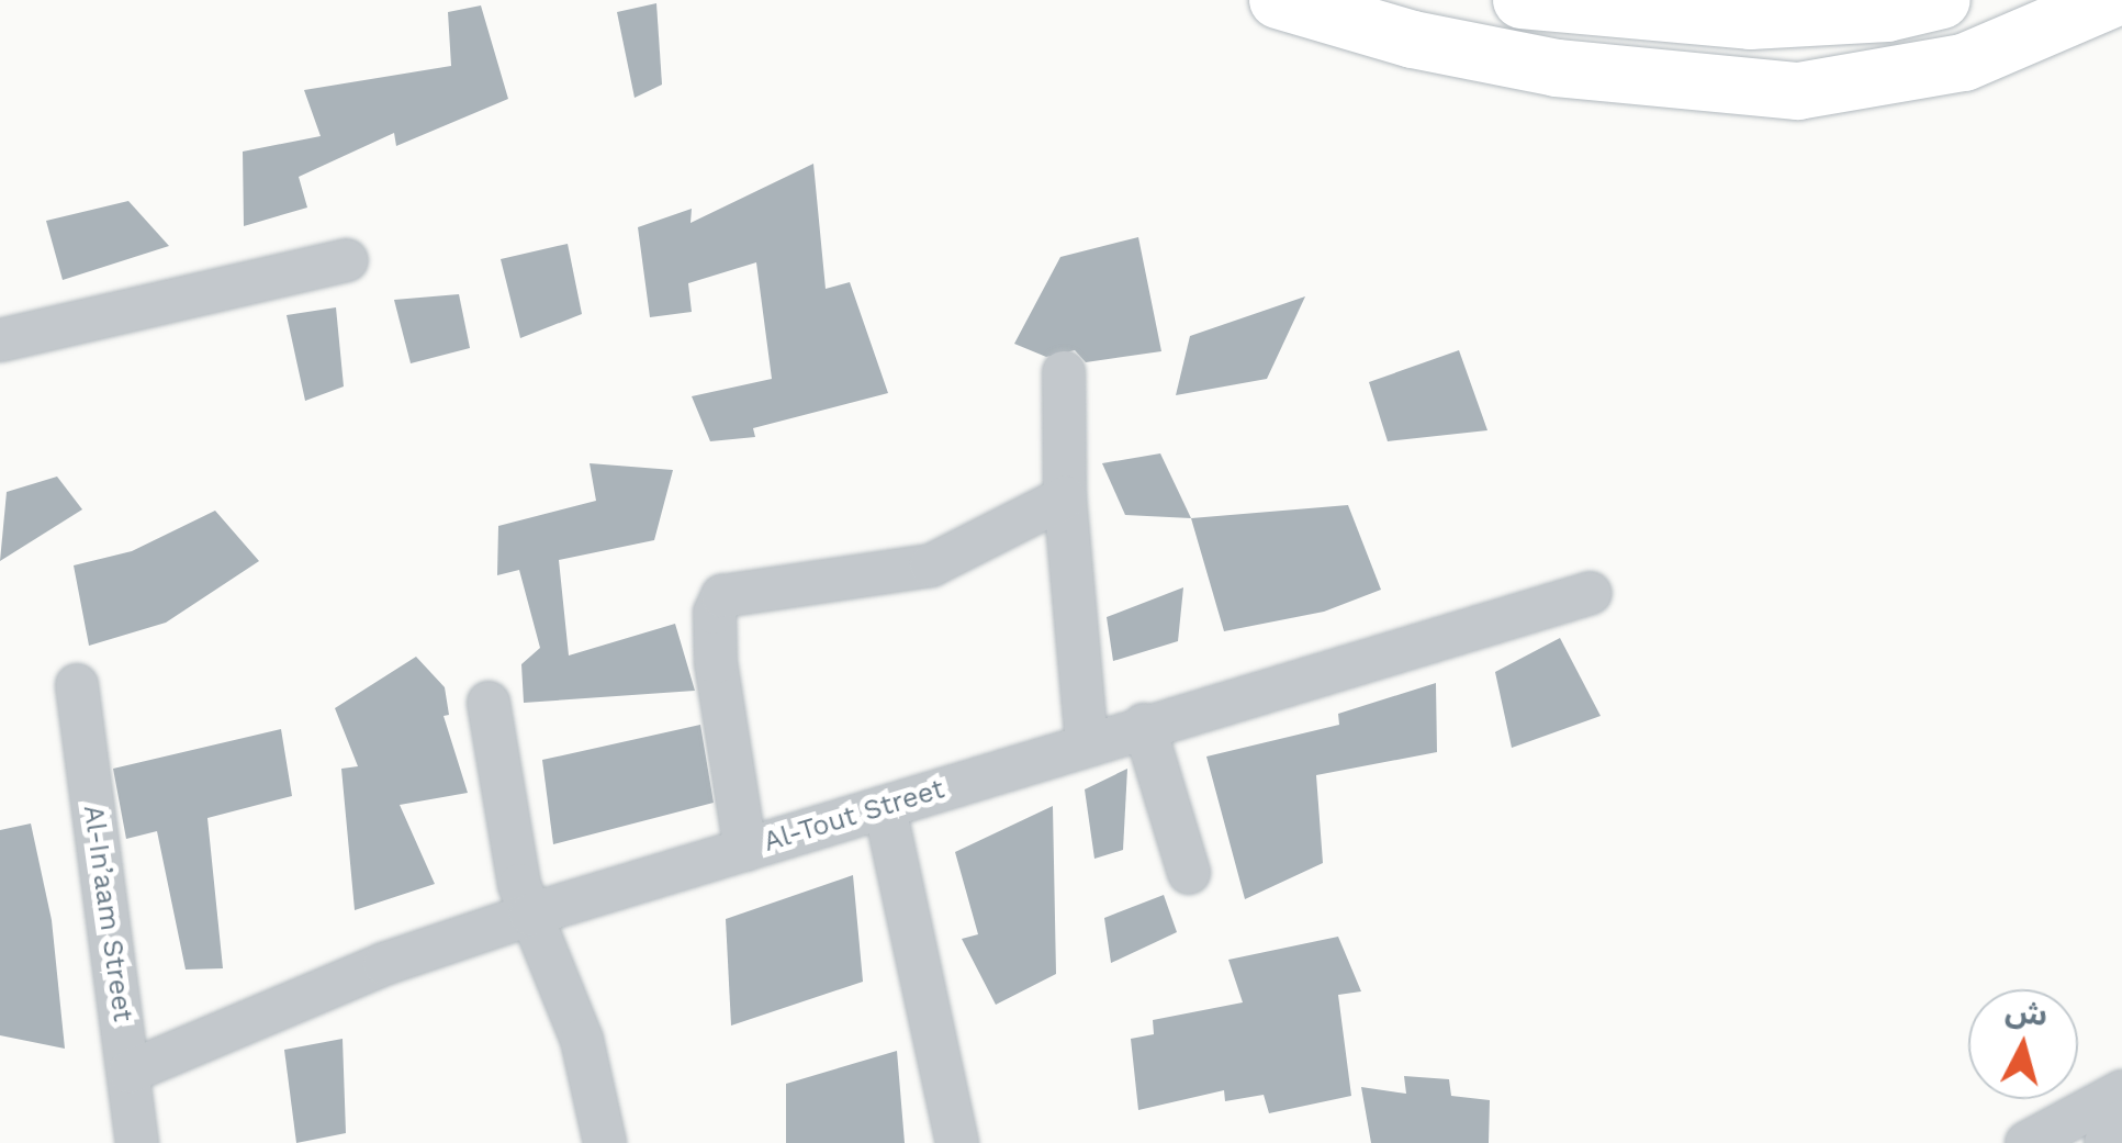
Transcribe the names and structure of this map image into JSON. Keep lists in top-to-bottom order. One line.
{"streets":{"street":["Al-Tout Street","Al-In’aam Street"]},"crossings":[["Al-Tout Street","Al-In’aam Street"]],"north":"top"}
